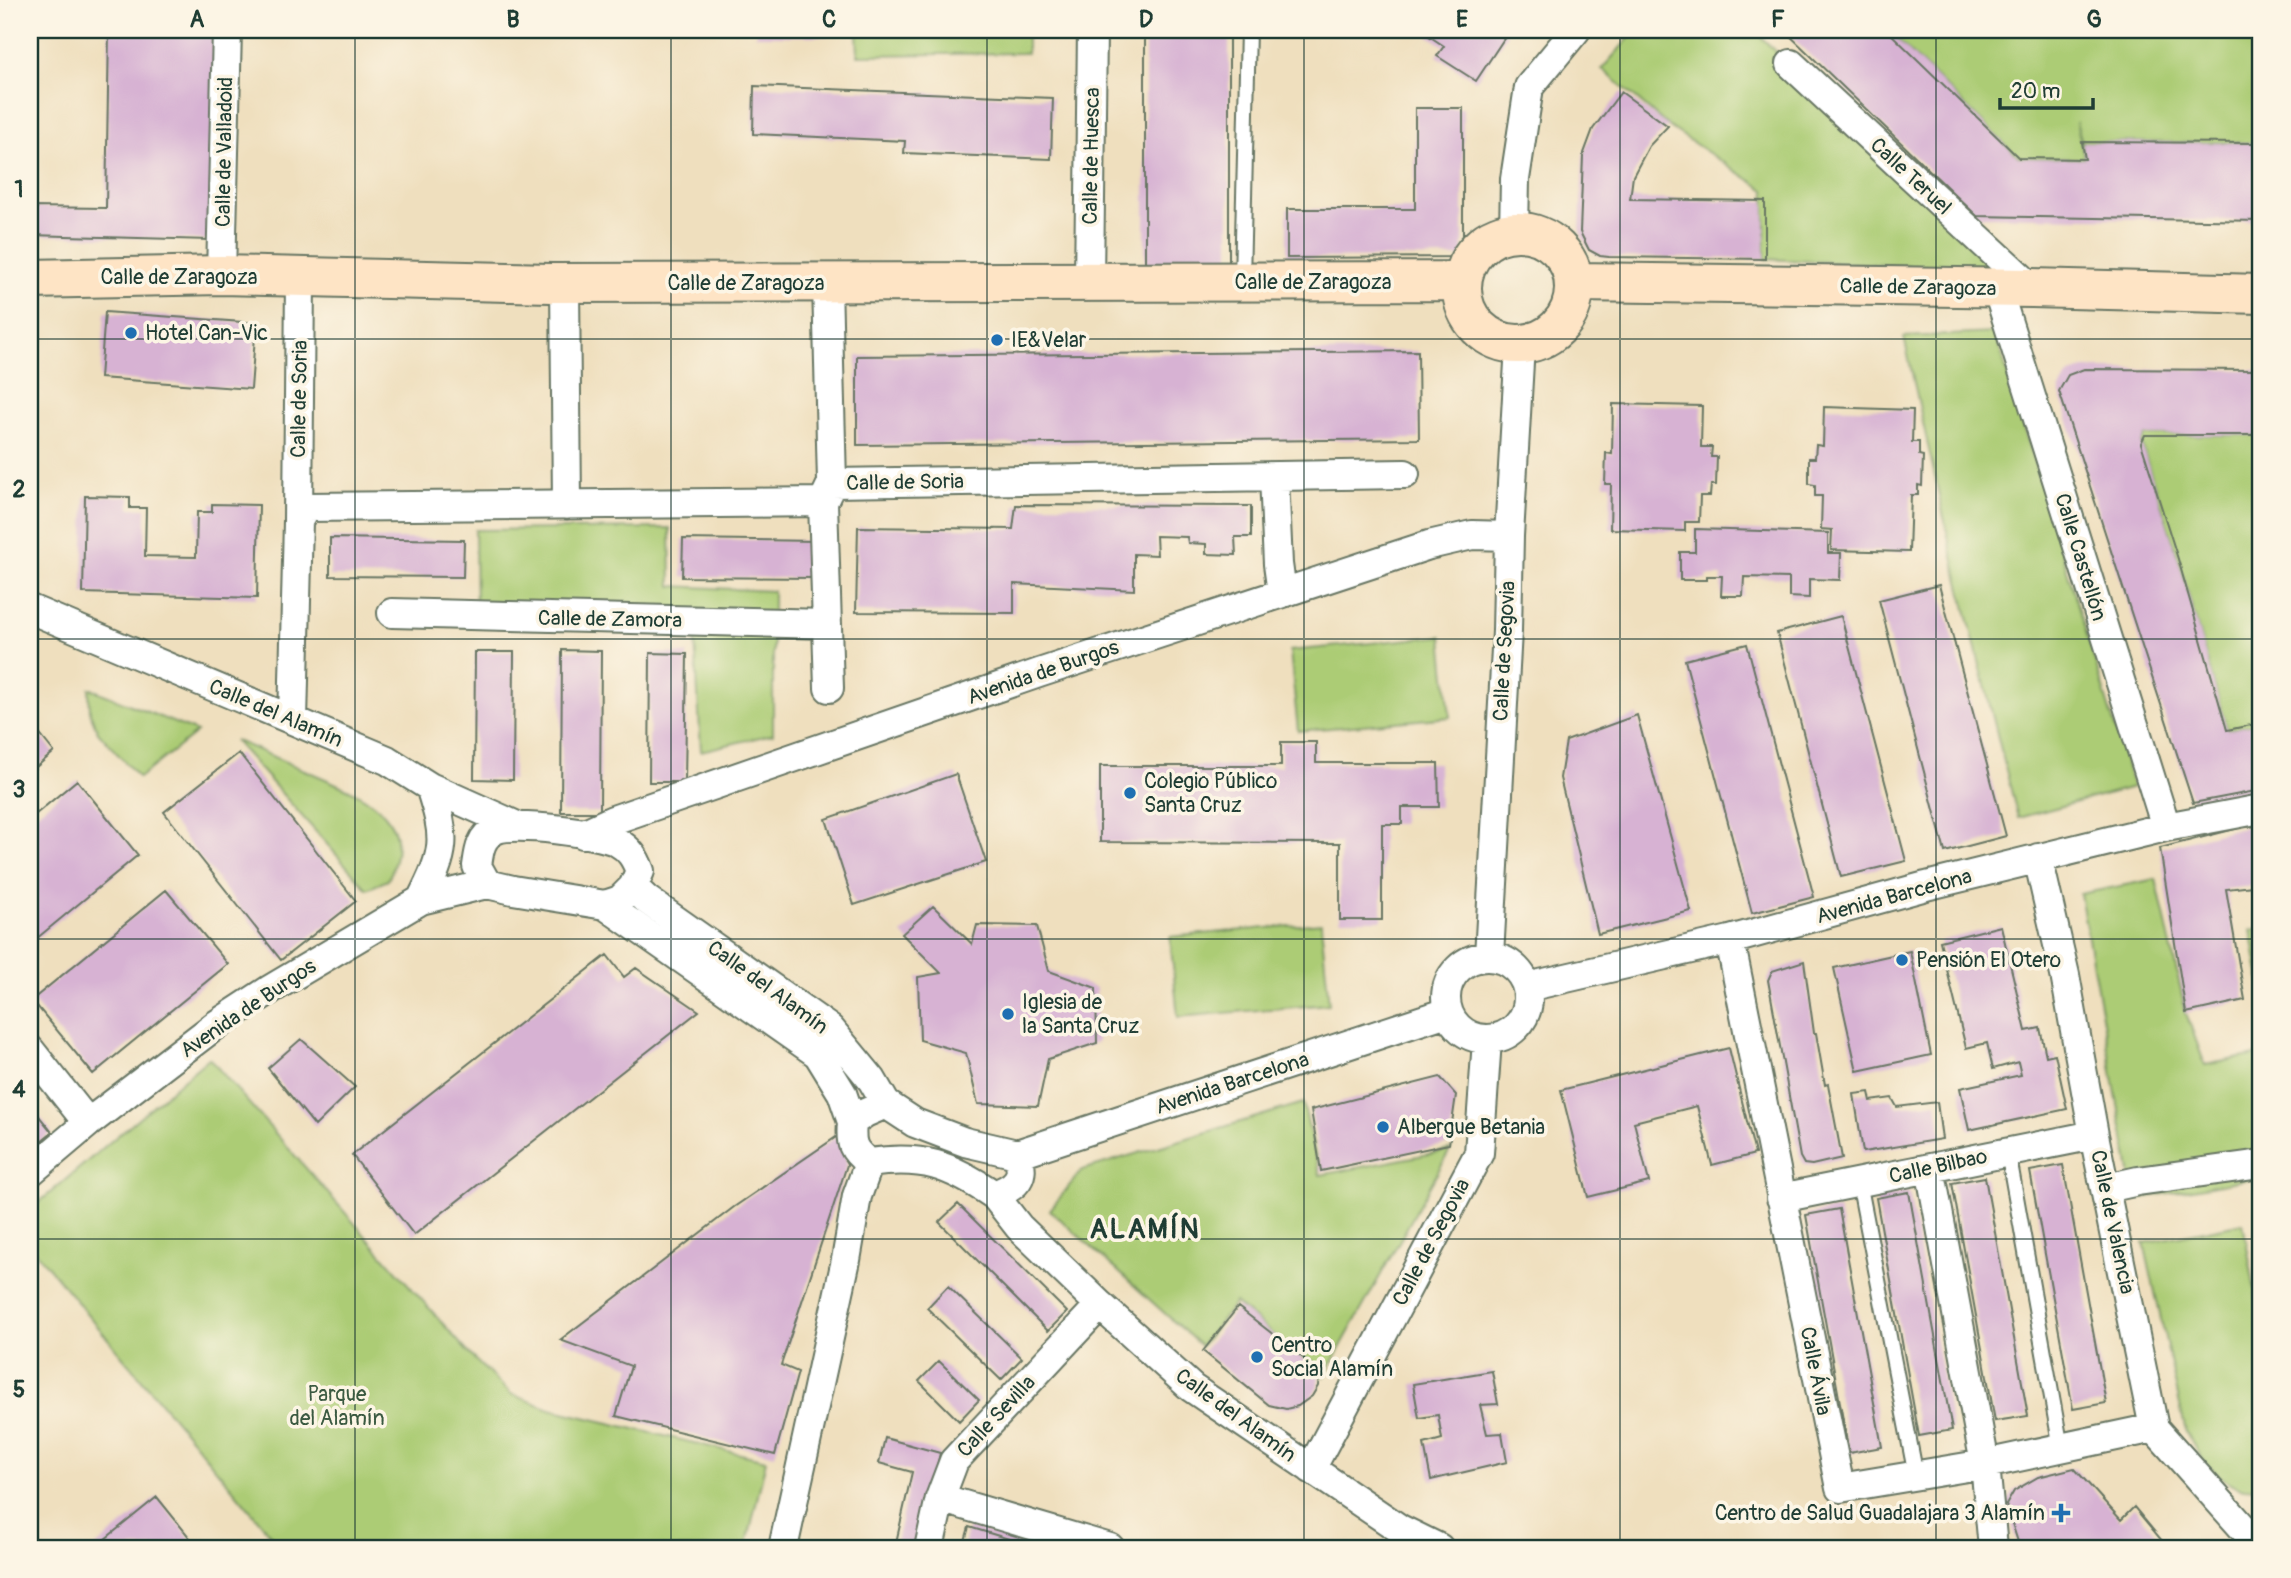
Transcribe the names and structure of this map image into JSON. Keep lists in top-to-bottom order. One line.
{"streets":{"street":["Calle de Valladoid","Calle de Huesca","Calle Teruel","Calle de Zaragoza","Calle de Soria","Calle Castellón","Calle de Zamora","Calle de Segovia","Avenida de Burgos","Calle del Alamín","Avenida Barcelona","Calle Bilbao","Calle de Valencia","Calle Ávila","Calle Sevilla"]},"crossings":[["Calle de Valladoid","Calle de Zaragoza"],["Calle de Huesca","Calle de Zaragoza"],["Calle Teruel","Calle de Zaragoza"],["Calle Teruel","Calle Castellón"],["Calle de Zaragoza","Calle de Soria"],["Calle de Zaragoza","Calle Castellón"],["Calle de Zaragoza","Calle de Segovia"],["Calle de Soria","Calle del Alamín"],["Calle Castellón","Avenida Barcelona"],["Calle de Segovia","Avenida de Burgos"],["Calle de Segovia","Calle del Alamín"],["Calle de Segovia","Avenida Barcelona"],["Calle del Alamín","Calle Sevilla"],["Avenida Barcelona","Calle de Valencia"],["Avenida Barcelona","Calle Ávila"],["Calle Bilbao","Calle de Valencia"],["Calle Bilbao","Calle Ávila"],["Calle de Valencia","Calle Ávila"]],"districts":["ALAMÍN"],"parks":["Parque del Alamín"],"places":{"other":["Hotel Can-Vic","IE&Velar","Colegio Público Santa Cruz","Pensión El Otero","Iglesia de la Santa Cruz","Albergue Betania","Centro Social Alamín"],"health":["Centro de Salud Guadalajara 3 Alamín"]},"scale_bar":"20 m","grid":{"columns":["A","B","C","D","E","F","G"],"rows":["1","2","3","4","5"]}}
